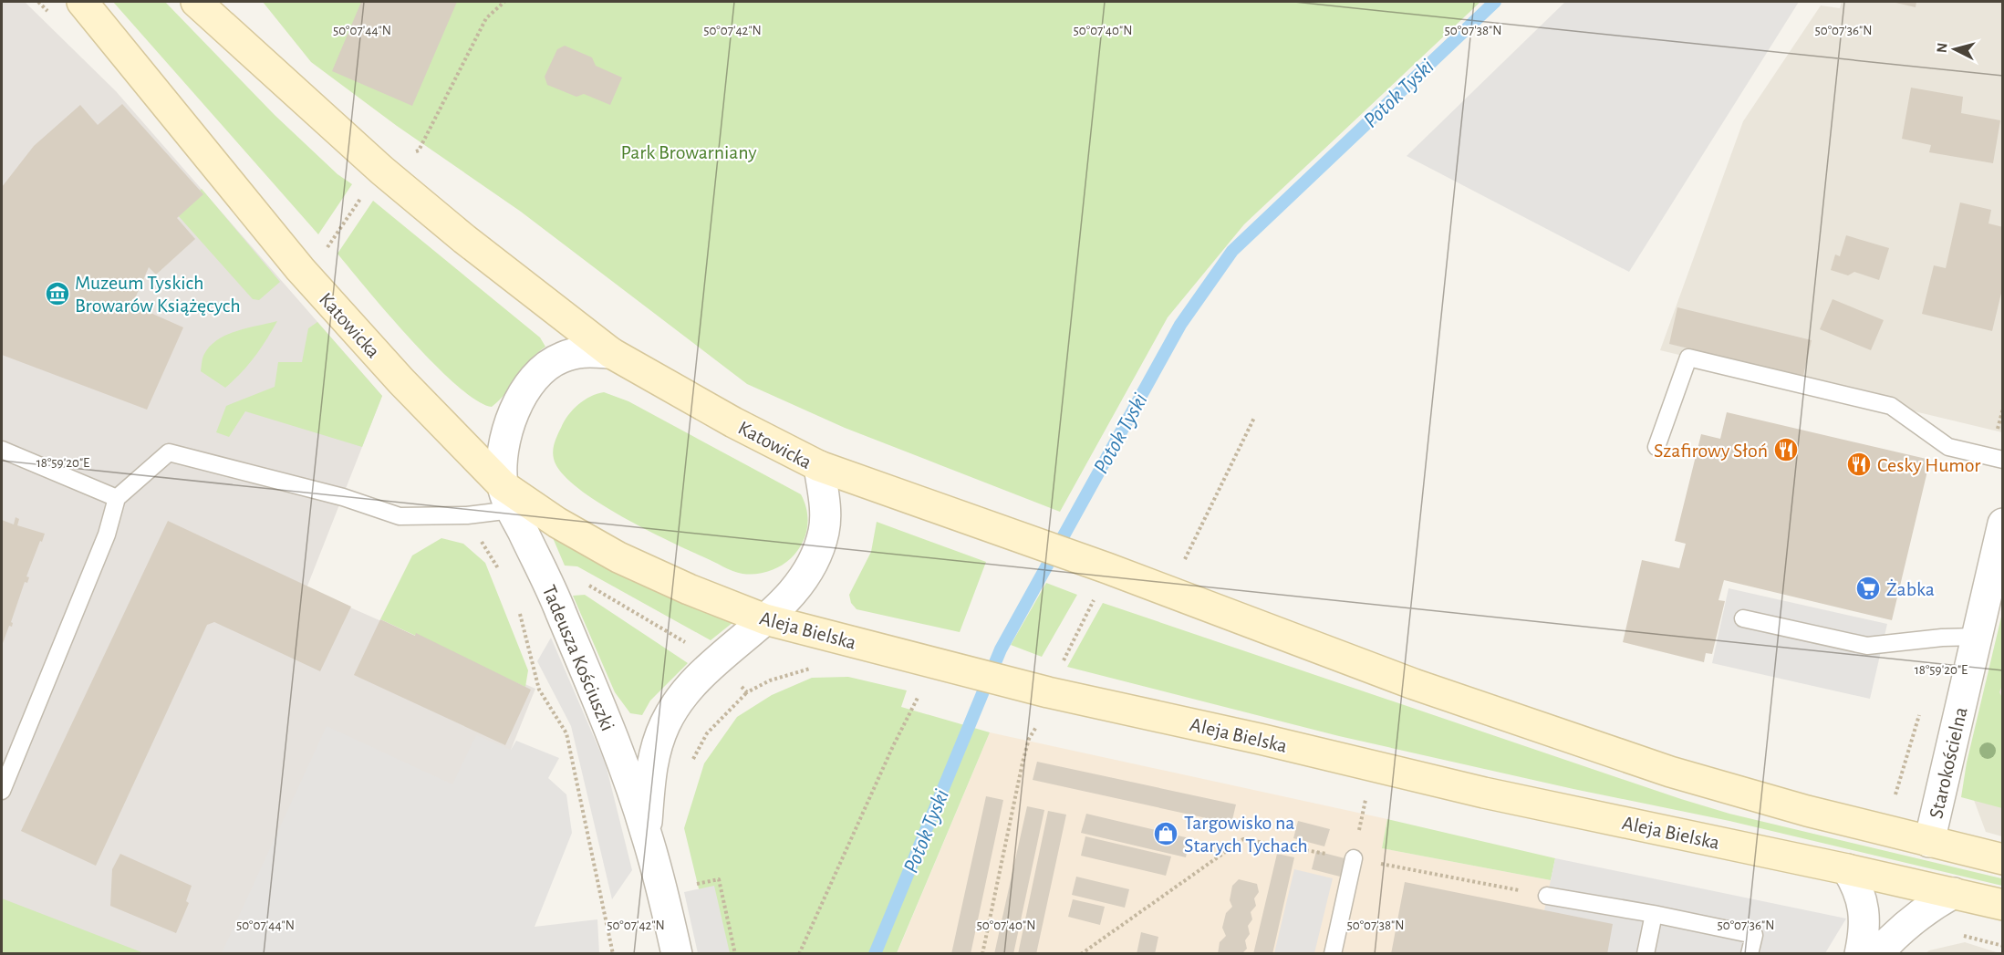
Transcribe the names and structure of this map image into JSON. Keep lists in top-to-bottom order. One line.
{"streets":{"main road":["Katowicka","Aleja Bielska"],"street":["Tadeusza Kościuszki","Starokościelna"]},"crossings":[["Katowicka","Aleja Bielska"],["Katowicka","Tadeusza Kościuszki"],["Aleja Bielska","Tadeusza Kościuszki"]],"water":["Potok Tyski"],"parks":["Park Browarniany"],"places":{"museum":["Muzeum Tyskich Browarów Książęcych"],"restaurant":["Szafirowy Słoń","Cesky Humor"],"supermarket":["Żabka"],"shop":["Targowisko na Starych Tychach"]},"north":"left","coordinates":["50°07'44\"N","50°07'42\"N","50°07'40\"N","50°07'38\"N","50°07'36\"N","18°59'20\"E"]}
